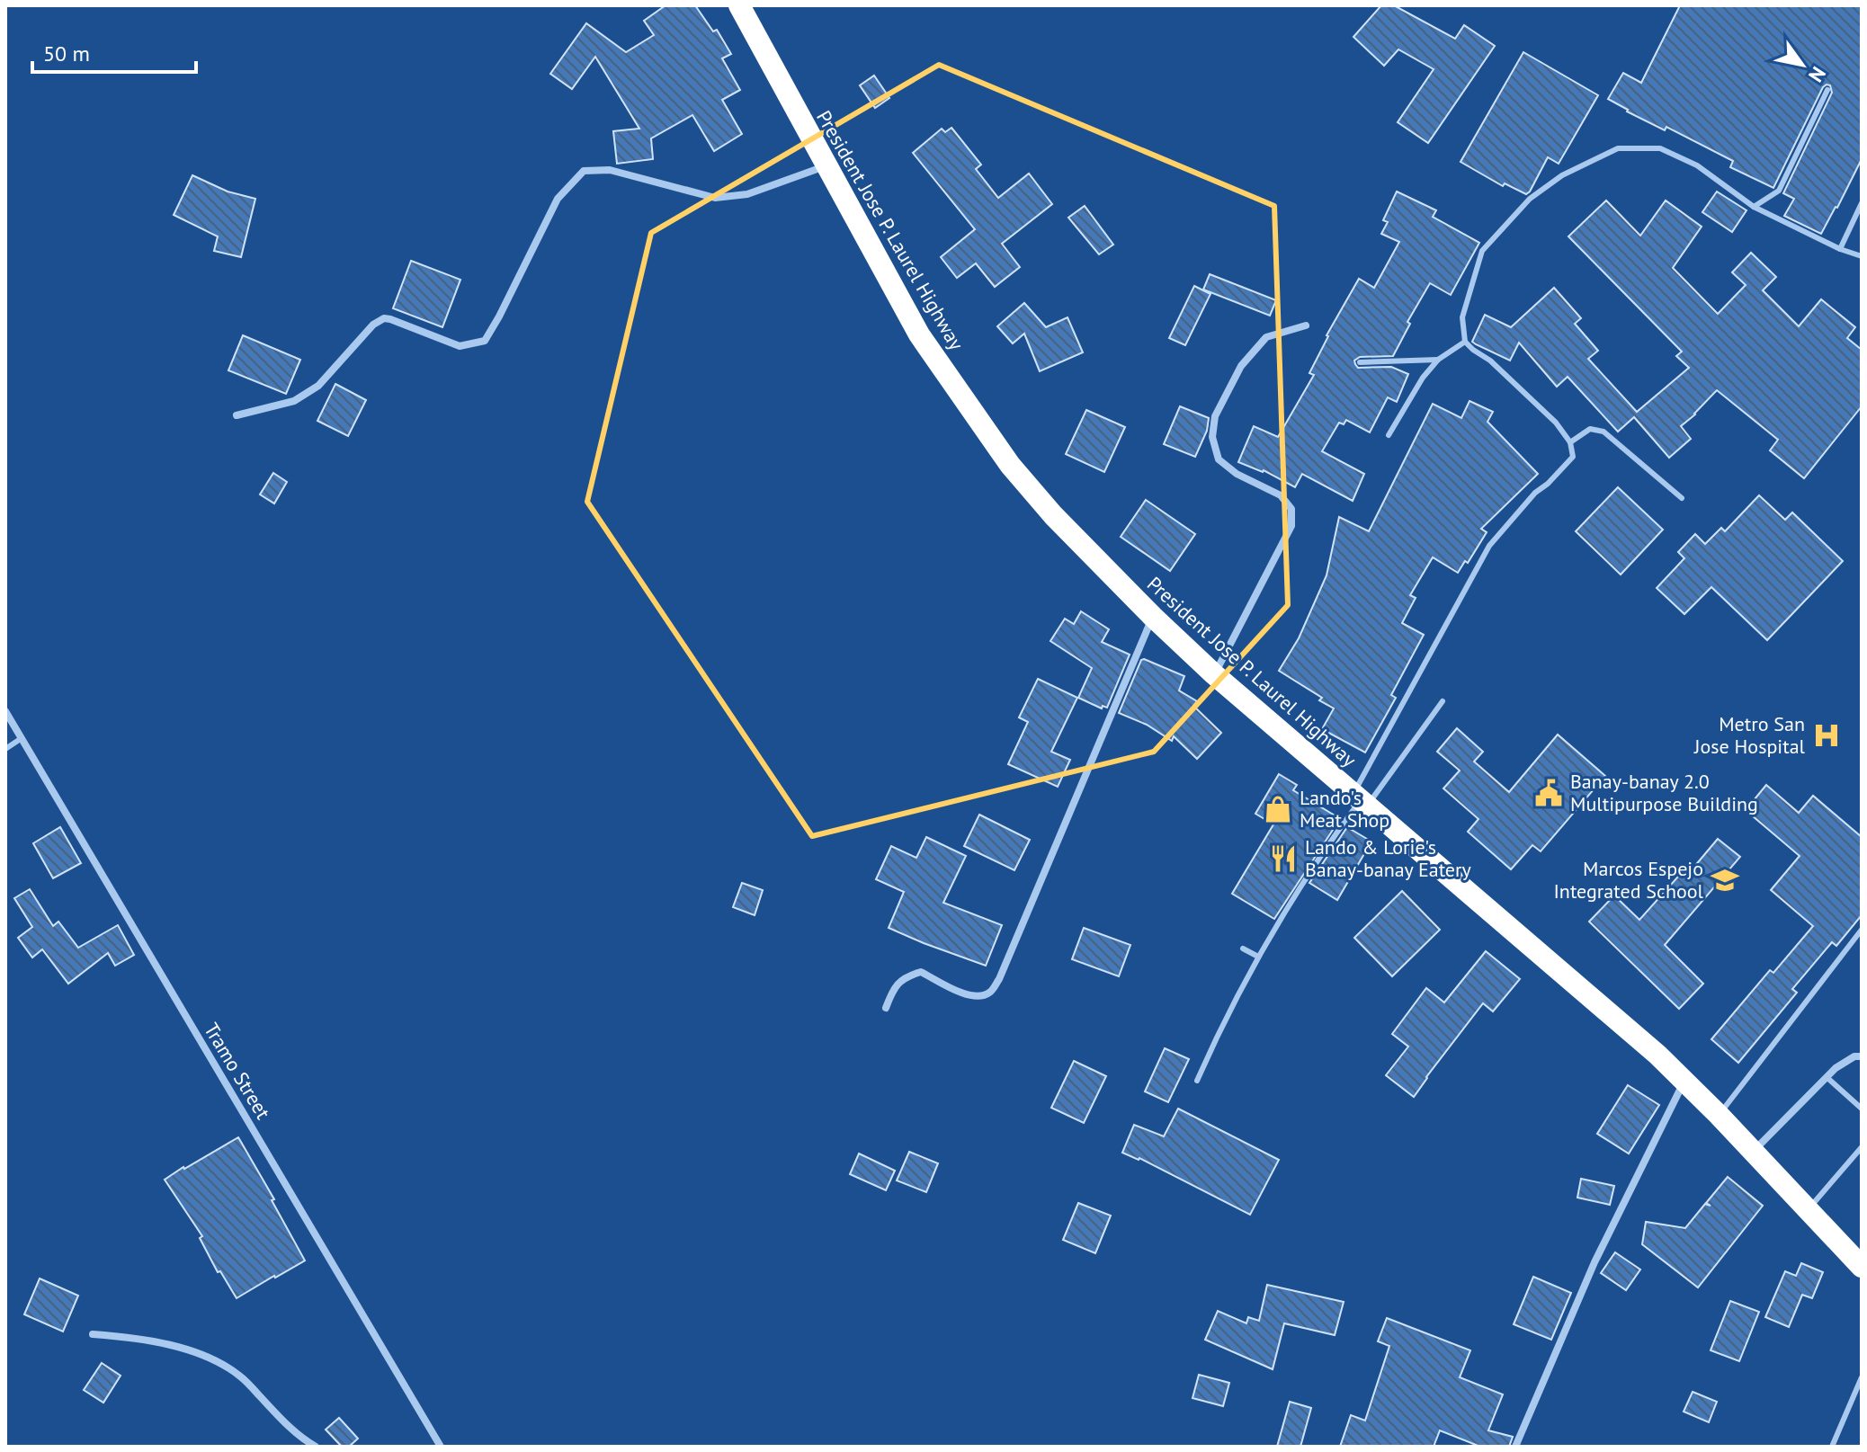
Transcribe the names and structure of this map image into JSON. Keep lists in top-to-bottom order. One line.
{"streets":{"highway":["President Jose P. Laurel Highway"],"street":["Tramo Street"]},"places":{"hospital":["Metro San Jose Hospital"],"public building":["Banay-banay 2.0 Multipurpose Building"],"shop":["Lando's Meat Shop"],"restaurant":["Lando & Lorie's Banay-banay Eatery"],"school or university":["Marcos Espejo Integrated School"]},"scale_bar":"50 m","north":"bottom right"}
